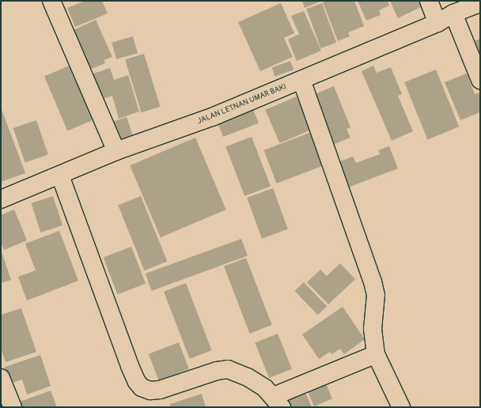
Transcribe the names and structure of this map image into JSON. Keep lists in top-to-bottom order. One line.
{"streets":{"street":["JALAN LETNAN UMAR BAKI"]}}
